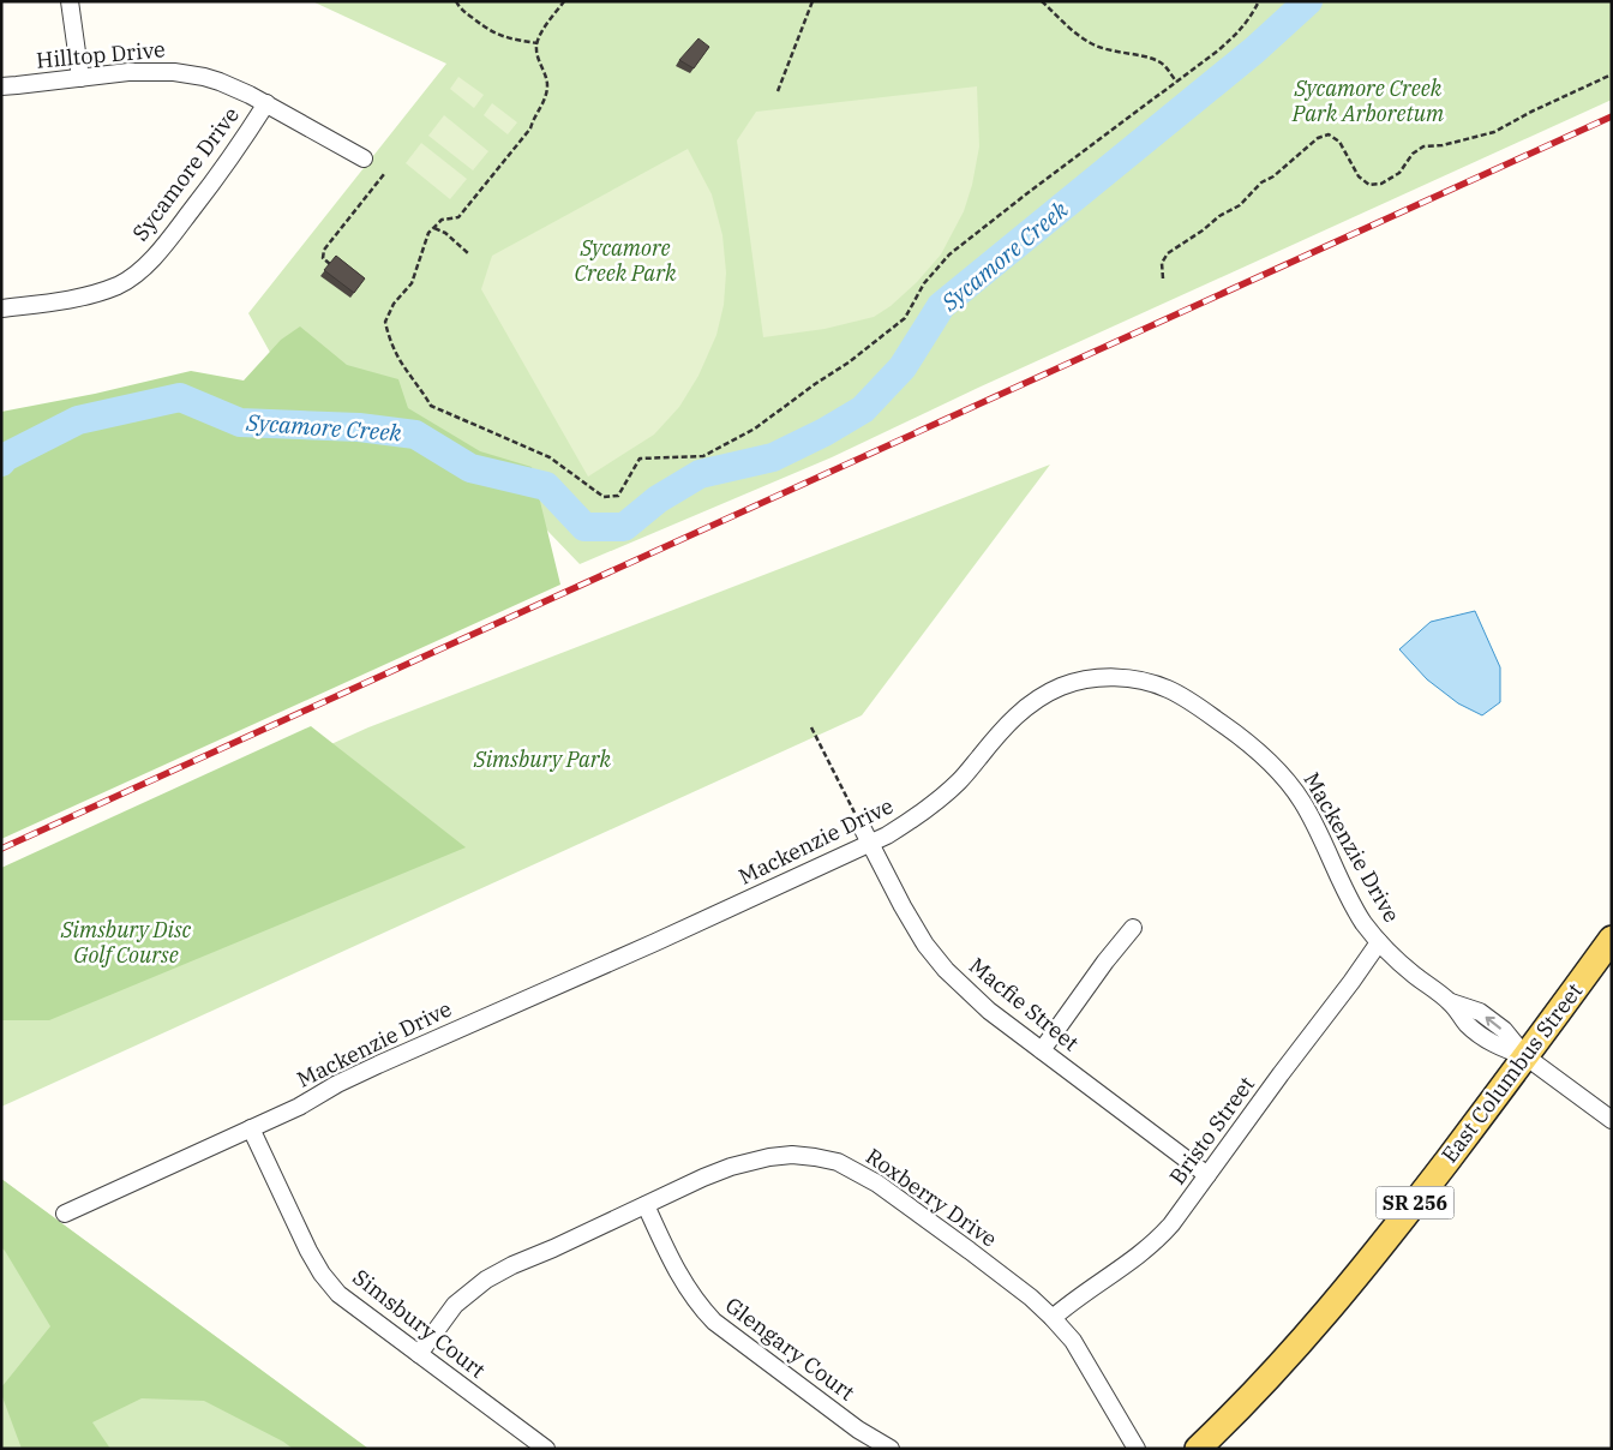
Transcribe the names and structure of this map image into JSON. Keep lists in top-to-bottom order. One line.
{"streets":{"main road":["East Columbus Street","SR 256"],"street":["Hilltop Drive","Sycamore Drive","Mackenzie Drive","Macfie Street","Bristo Street","Roxberry Drive","Simsbury Court","Glengary Court"]},"crossings":[["Hilltop Drive","Sycamore Drive"],["Mackenzie Drive","Macfie Street"],["Mackenzie Drive","East Columbus Street"],["Mackenzie Drive","Bristo Street"],["Mackenzie Drive","Simsbury Court"],["Macfie Street","Bristo Street"],["Bristo Street","Roxberry Drive"],["Roxberry Drive","Simsbury Court"],["Roxberry Drive","Glengary Court"]],"water":["Sycamore Creek"],"parks":["Sycamore Creek Park Arboretum","Sycamore Creek Park","Simsbury Park","Simsbury Disc Golf Course"]}
